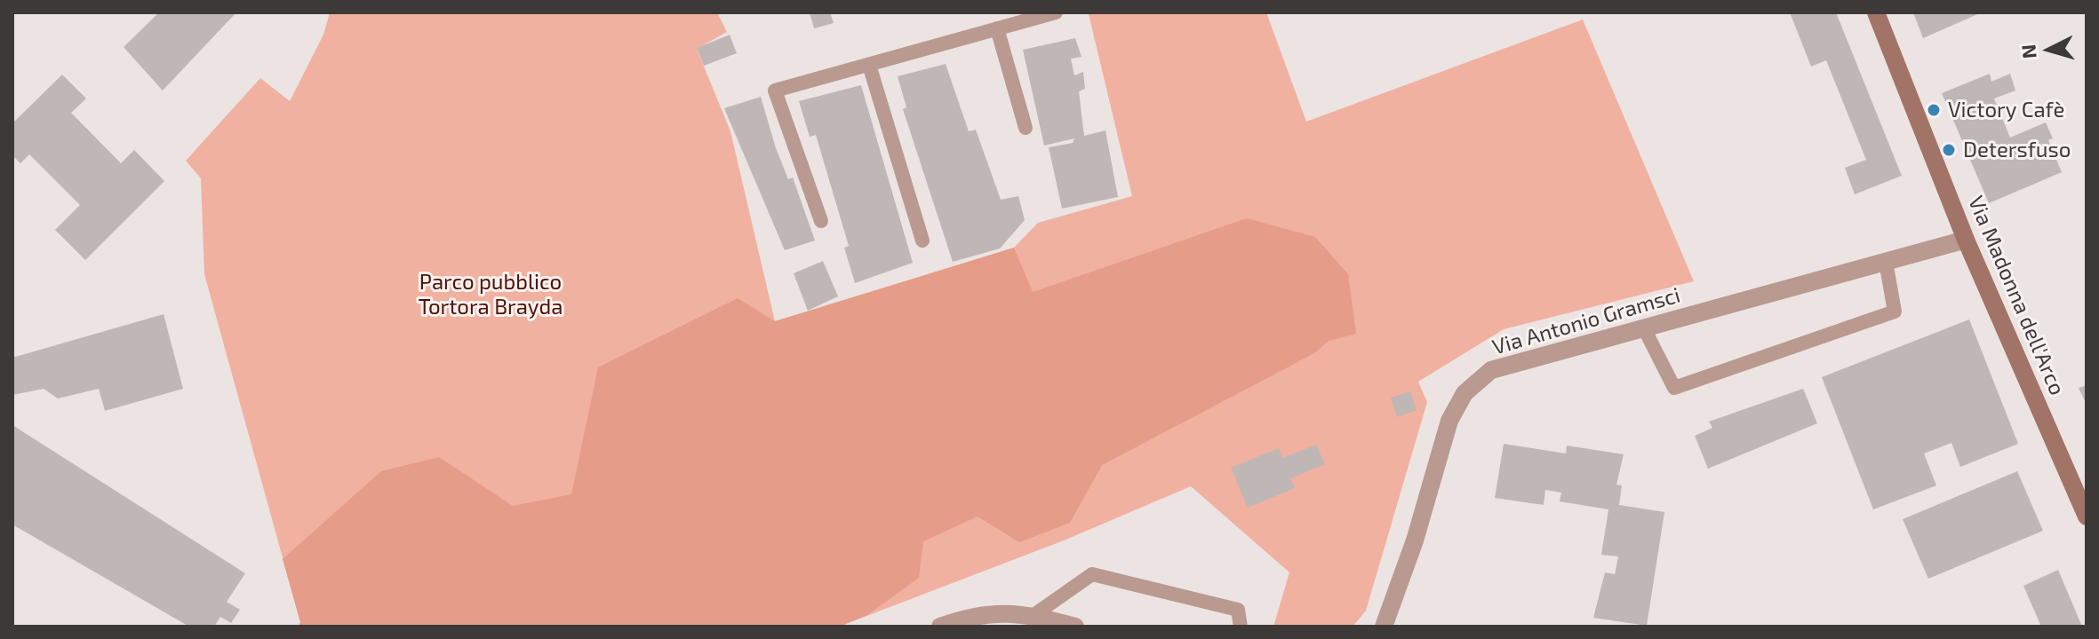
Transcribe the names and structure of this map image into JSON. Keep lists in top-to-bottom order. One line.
{"streets":{"main road":["Via Madonna dell'Arco"],"street":["Via Antonio Gramsci"]},"crossings":[["Via Madonna dell'Arco","Via Antonio Gramsci"]],"parks":["Parco pubblico Tortora Brayda"],"places":["Victory Cafè","Detersfuso"],"north":"left"}
